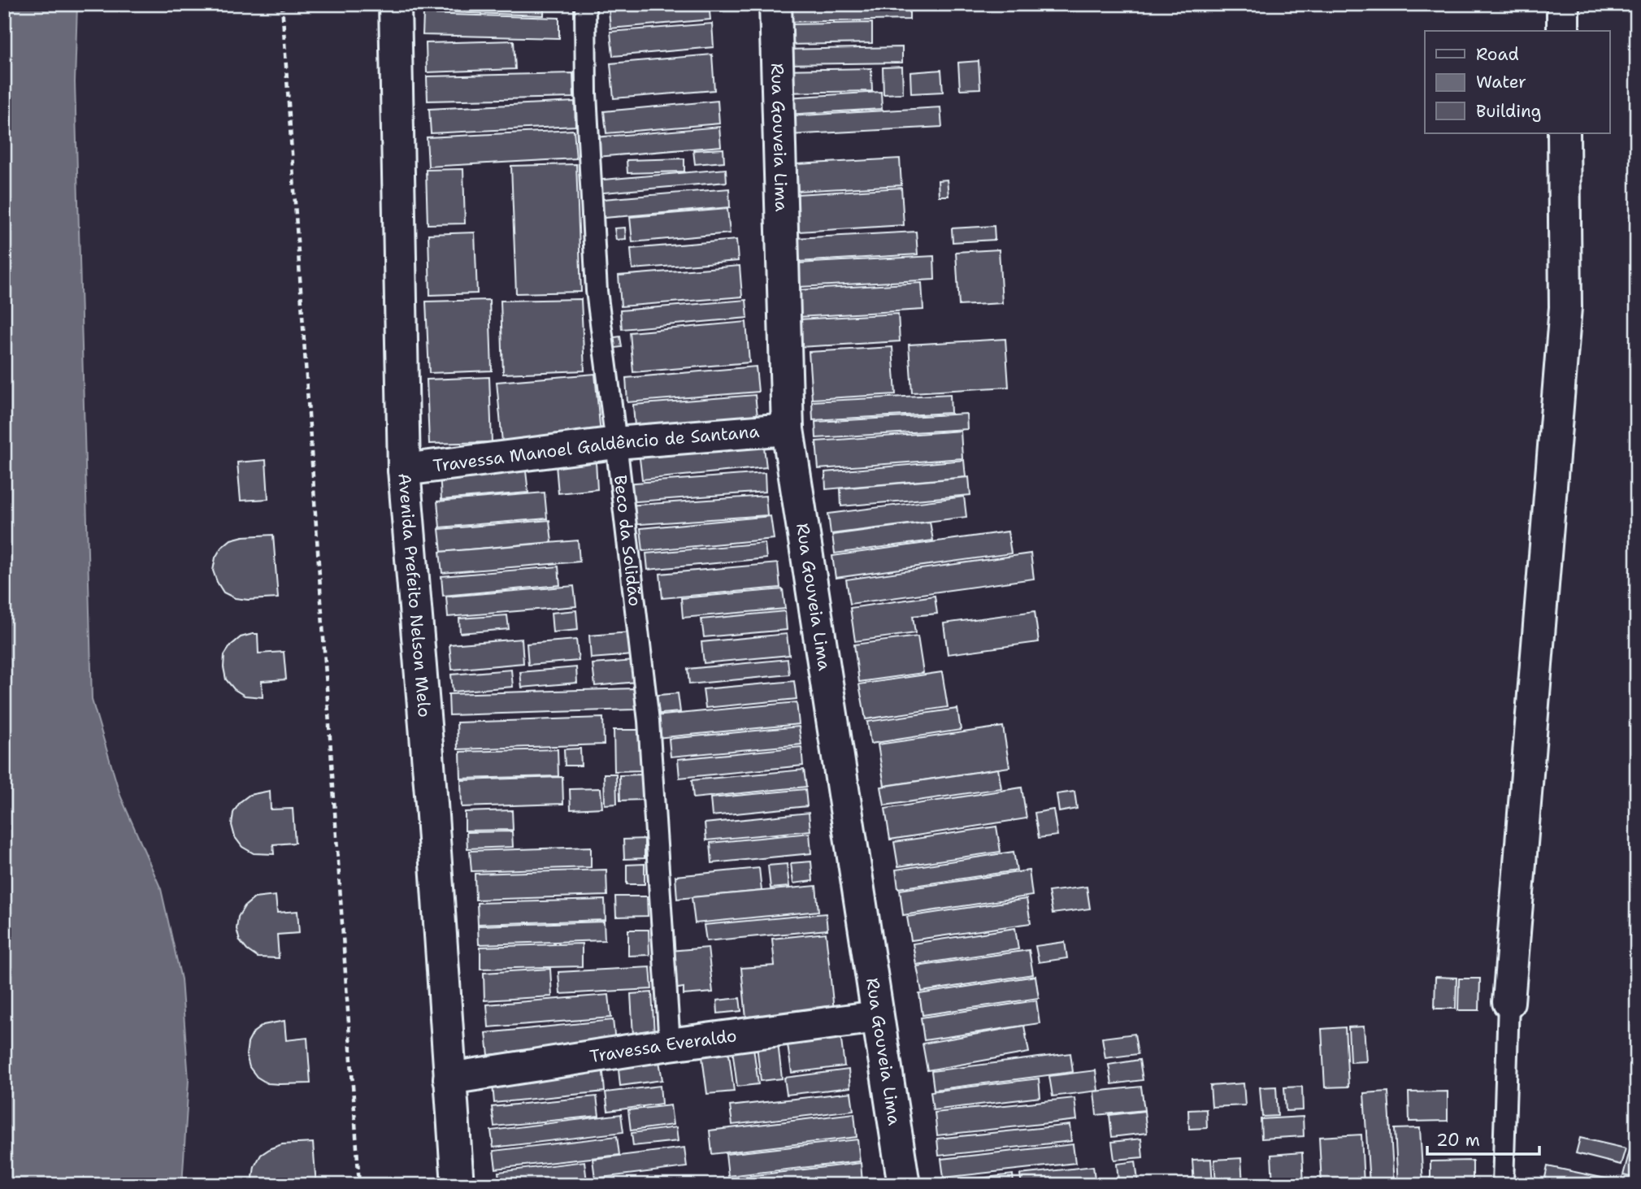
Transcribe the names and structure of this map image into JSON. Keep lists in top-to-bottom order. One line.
{"streets":{"street":["Rua Gouveia Lima","Travessa Manoel Galdêncio de Santana","Avenida Prefeito Nelson Melo","Travessa Everaldo"],"lane":["Beco da Solidão"]},"crossings":[["Rua Gouveia Lima","Travessa Manoel Galdêncio de Santana"],["Rua Gouveia Lima","Travessa Everaldo"],["Travessa Manoel Galdêncio de Santana","Beco da Solidão"],["Travessa Manoel Galdêncio de Santana","Avenida Prefeito Nelson Melo"],["Beco da Solidão","Travessa Everaldo"],["Avenida Prefeito Nelson Melo","Travessa Everaldo"]],"legend":["Road","Water","Building"],"scale_bar":"20 m"}
